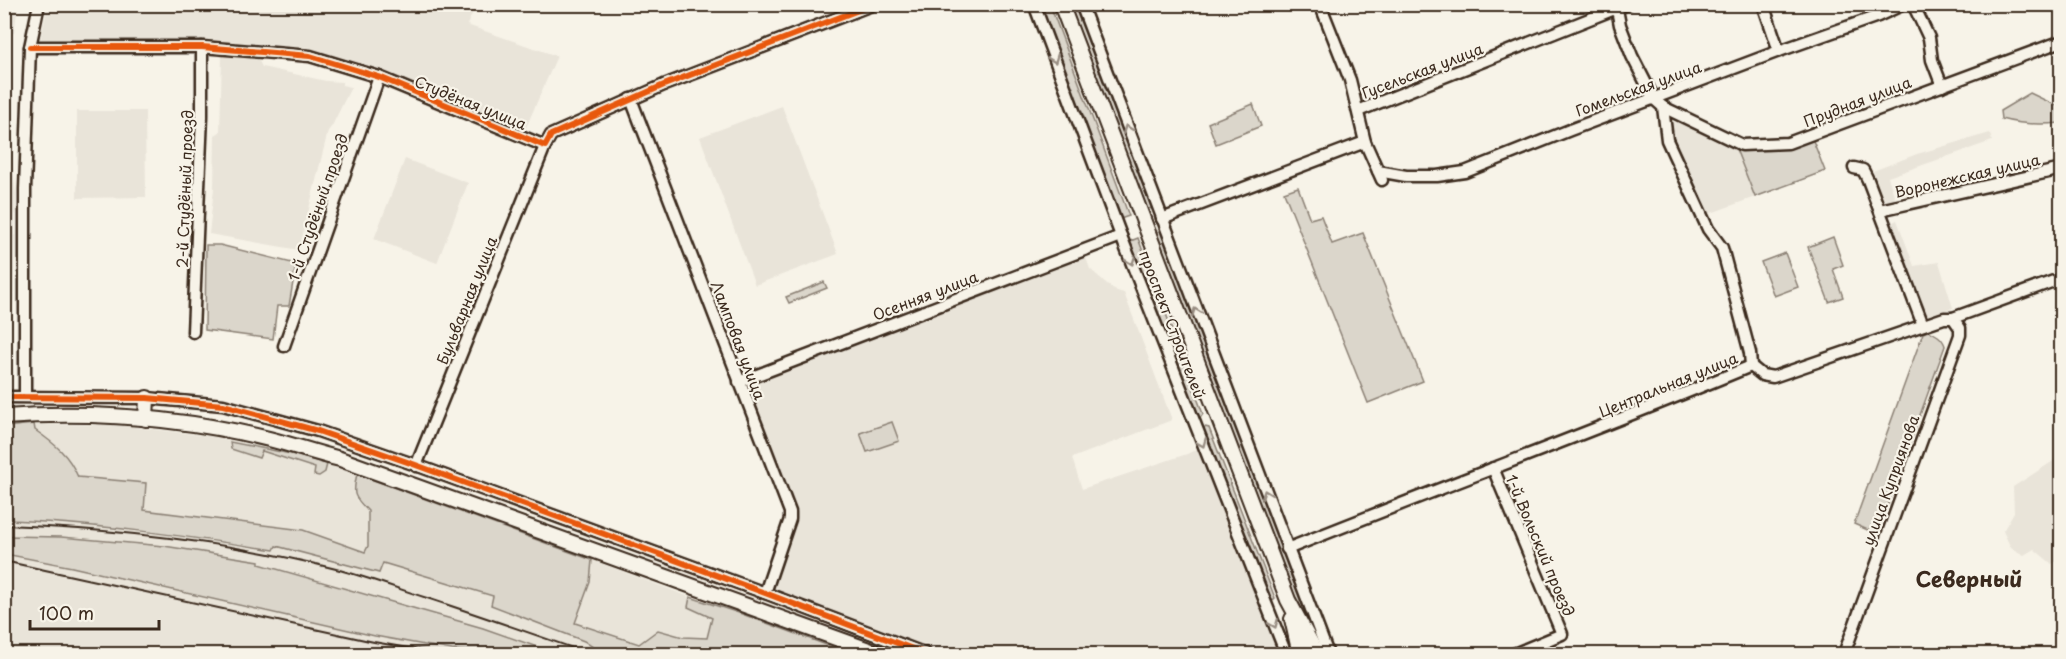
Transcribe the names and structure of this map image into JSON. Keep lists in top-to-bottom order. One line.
{"streets":{"main road":["проспект Строителей"],"street":["Гусельская улица","Гомельская улица","Прудная улица","Студёная улица","Воронежская улица","2-й Студёный проезд","1-й Студёный проезд","Осенняя улица","Бульварная улица","Ламповая улица","Центральная улица","улица Куприянова","1-й Вольский проезд"]},"crossings":[["Гусельская улица","Гомельская улица"],["Гомельская улица","Прудная улица"],["Студёная улица","2-й Студёный проезд"],["Студёная улица","1-й Студёный проезд"],["Студёная улица","Бульварная улица"],["Осенняя улица","проспект Строителей"],["Осенняя улица","Ламповая улица"],["проспект Строителей","Центральная улица"],["Центральная улица","улица Куприянова"],["Центральная улица","1-й Вольский проезд"]],"districts":["Северный"],"scale_bar":"100 m"}
